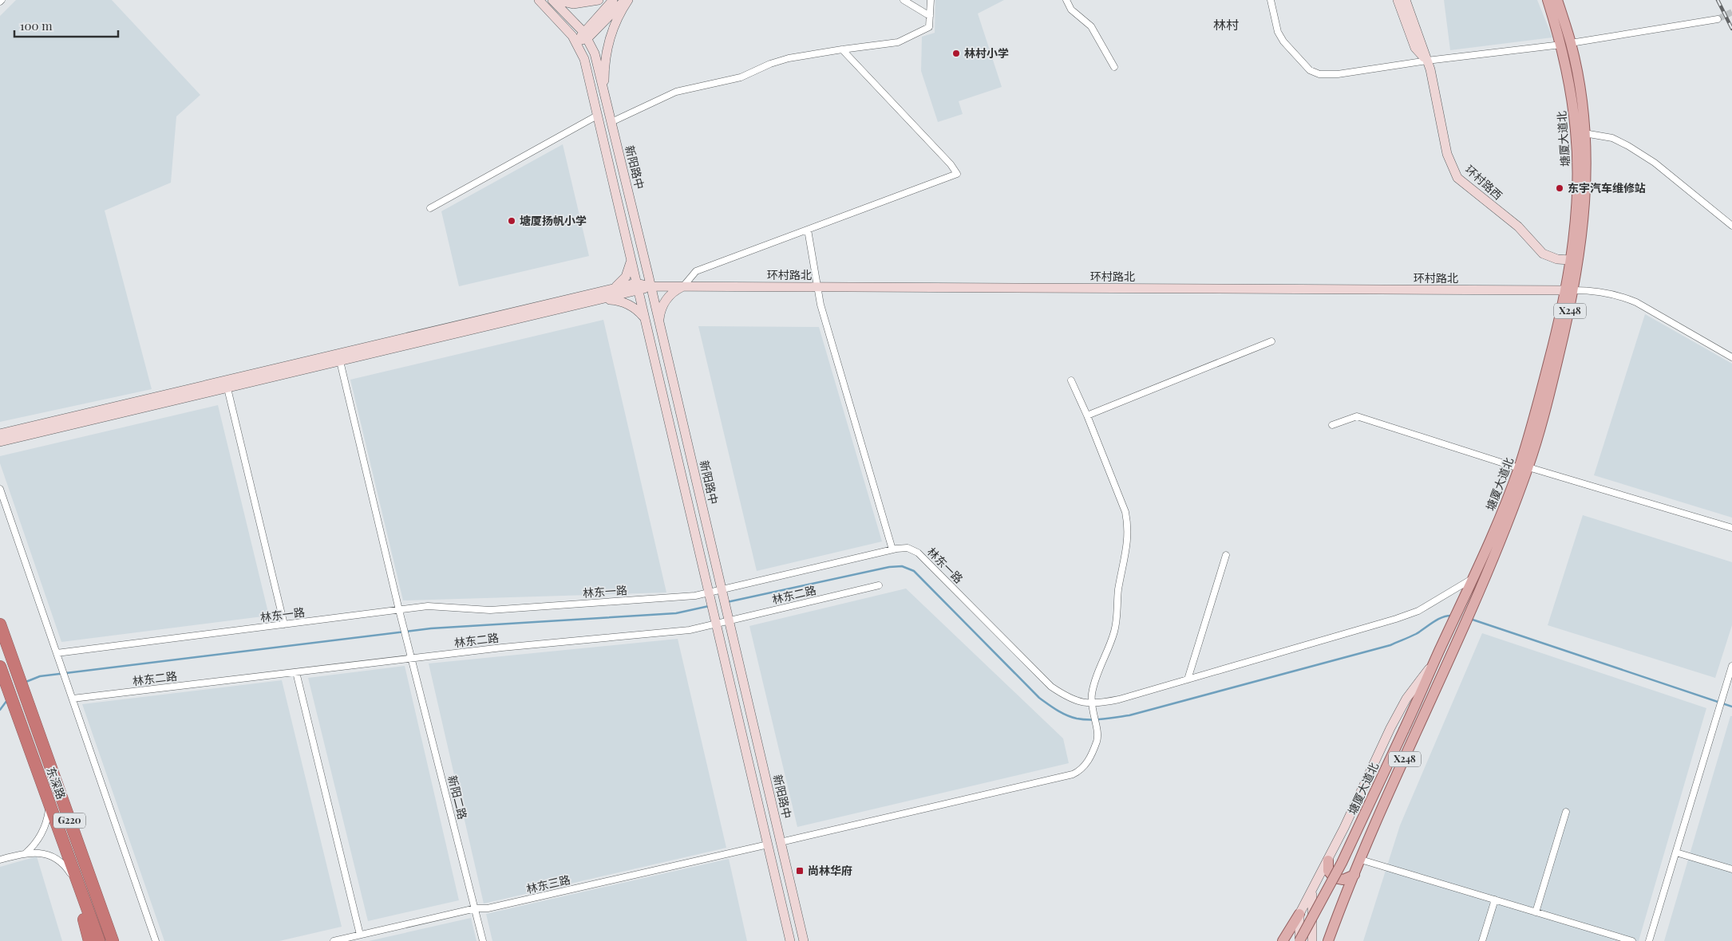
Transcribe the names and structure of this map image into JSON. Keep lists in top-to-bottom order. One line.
{"streets":{"highway":["东深路","G220"],"main road":["塘厦大道北","新阳路中","环村路西","环村路北","X248"],"street":["林东一路","林东二路","新阳二路","林东三路"]},"crossings":[["塘厦大道北","环村路西"],["塘厦大道北","环村路北"],["新阳路中","环村路北"],["新阳路中","林东一路"],["新阳路中","林东二路"],["林东一路","新阳二路"],["林东二路","新阳二路"],["新阳二路","林东三路"]],"districts":["林村"],"places":{"other":["林村小学","东宇汽车维修站","塘厦扬帆小学"],"transit":["尚林华府"]},"scale_bar":"100 m"}
